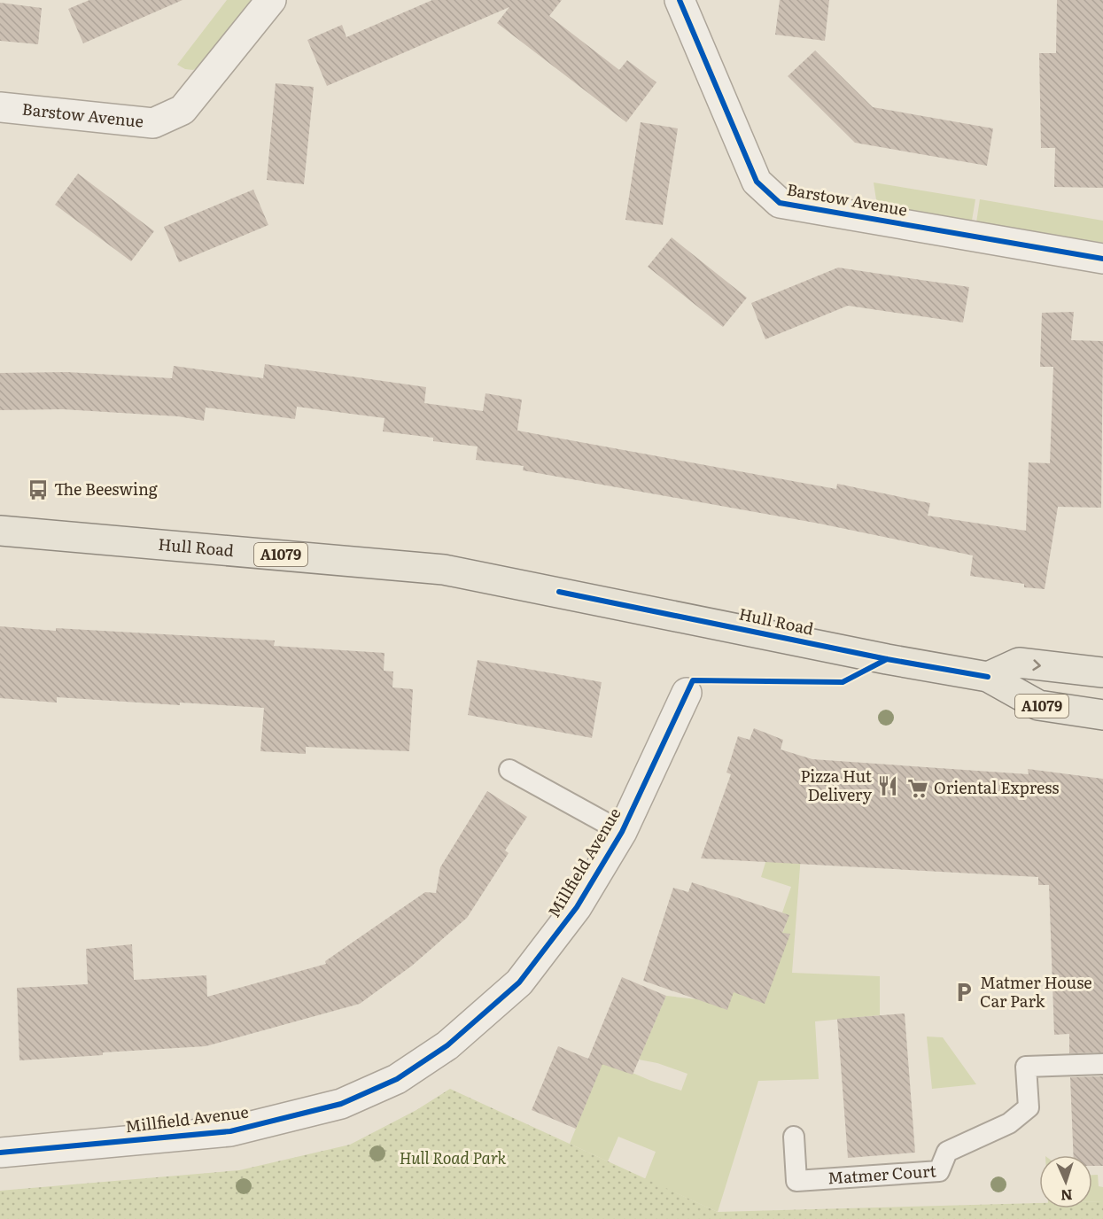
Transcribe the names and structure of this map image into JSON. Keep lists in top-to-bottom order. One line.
{"streets":{"main road":["Hull Road","A1079"],"street":["Barstow Avenue","Millfield Avenue"],"lane":["Matmer Court"]},"parks":["Hull Road Park"],"places":{"bus stop":["The Beeswing"],"restaurant":["Pizza Hut Delivery"],"supermarket":["Oriental Express"],"parking":["Matmer House Car Park"]},"north":"bottom"}
